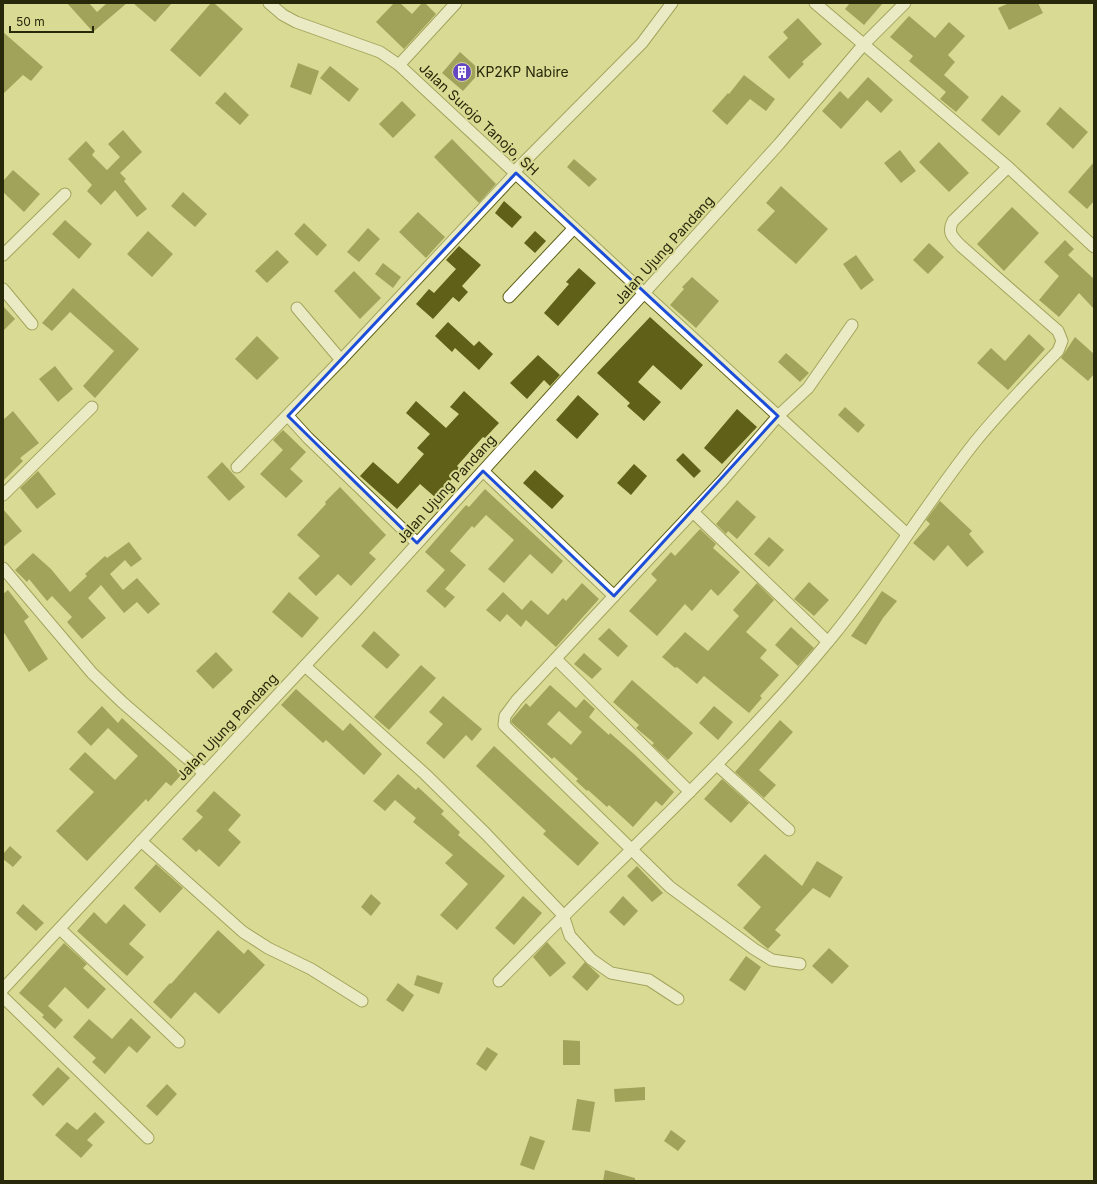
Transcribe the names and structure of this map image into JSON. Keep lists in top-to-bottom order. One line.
{"streets":{"street":["Jalan Surojo Tanojo, SH","Jalan Ujung Pandang"]},"crossings":[["Jalan Surojo Tanojo, SH","Jalan Ujung Pandang"]],"places":{"building":["KP2KP Nabire"]},"scale_bar":"50 m"}
